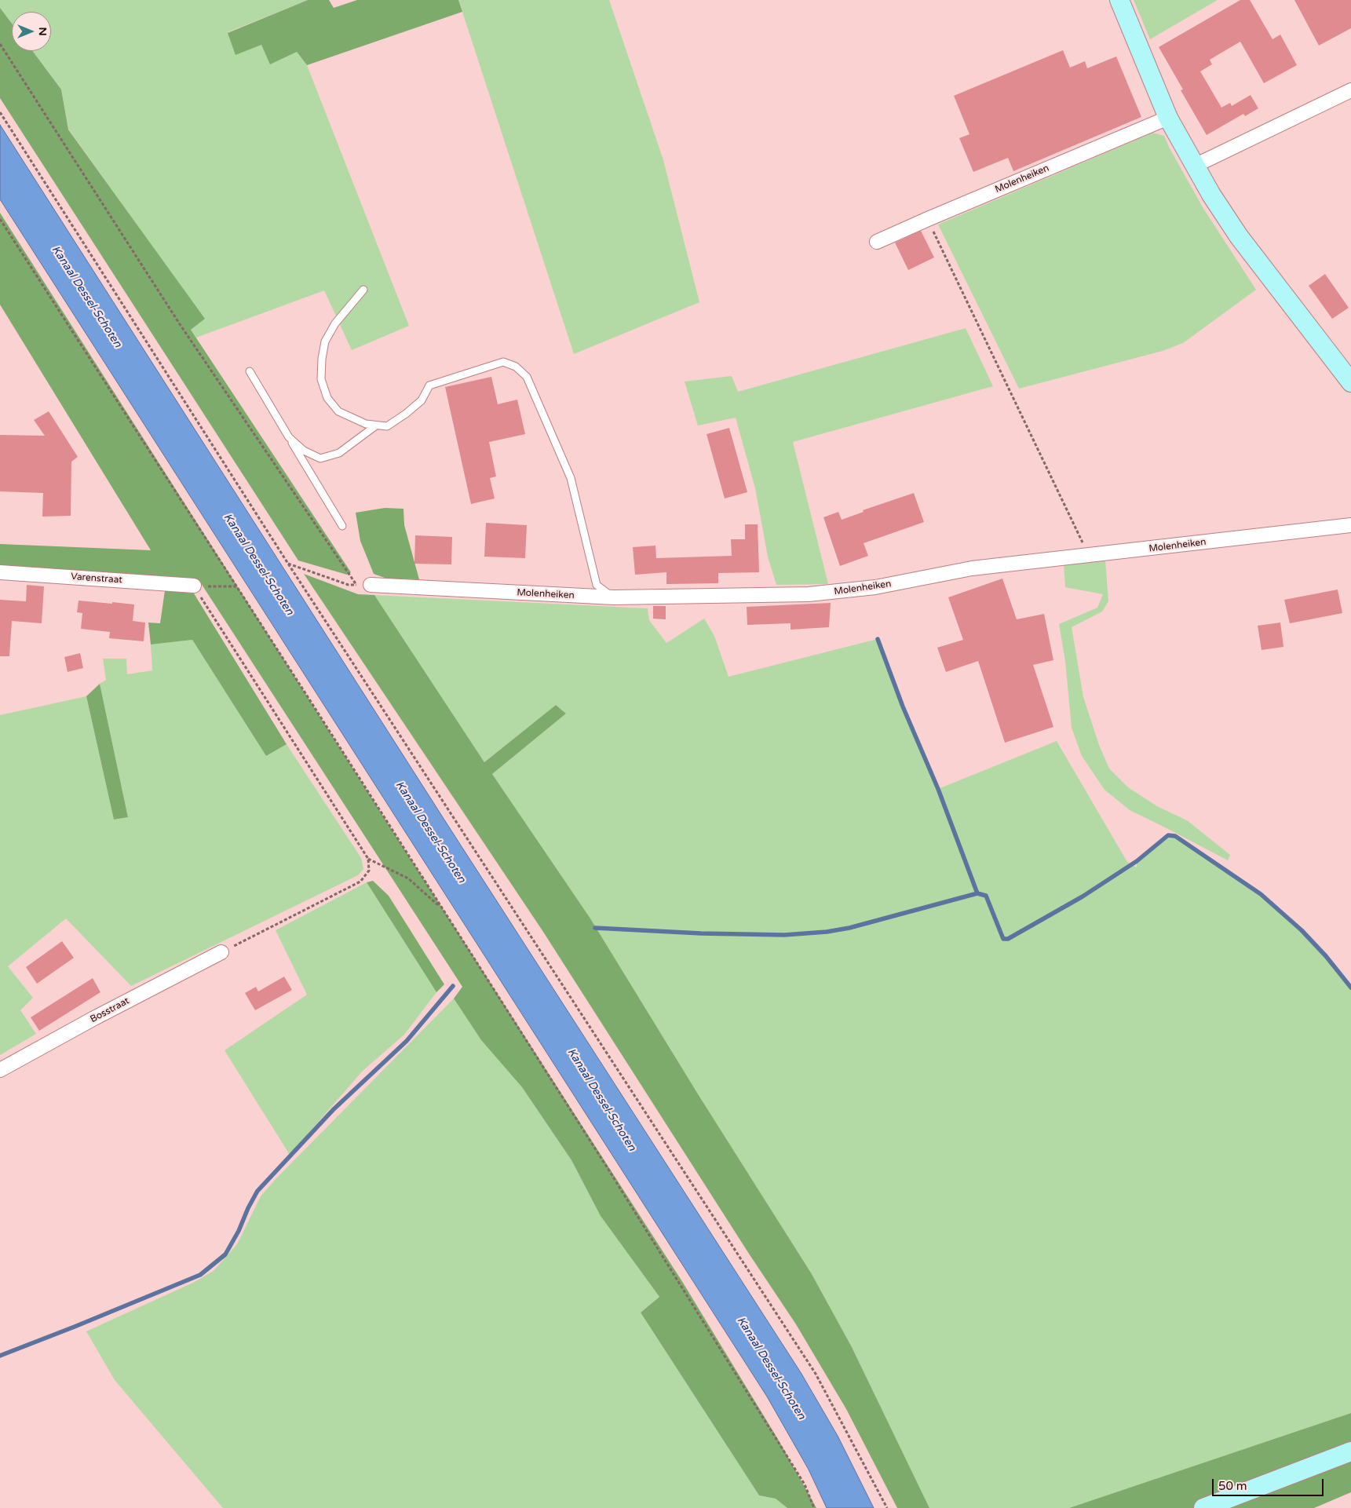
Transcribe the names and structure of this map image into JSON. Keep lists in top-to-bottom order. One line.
{"streets":{"street":["Molenheiken","Varenstraat","Bosstraat"]},"water":["Kanaal Dessel-Schoten"],"scale_bar":"50 m","north":"right"}
